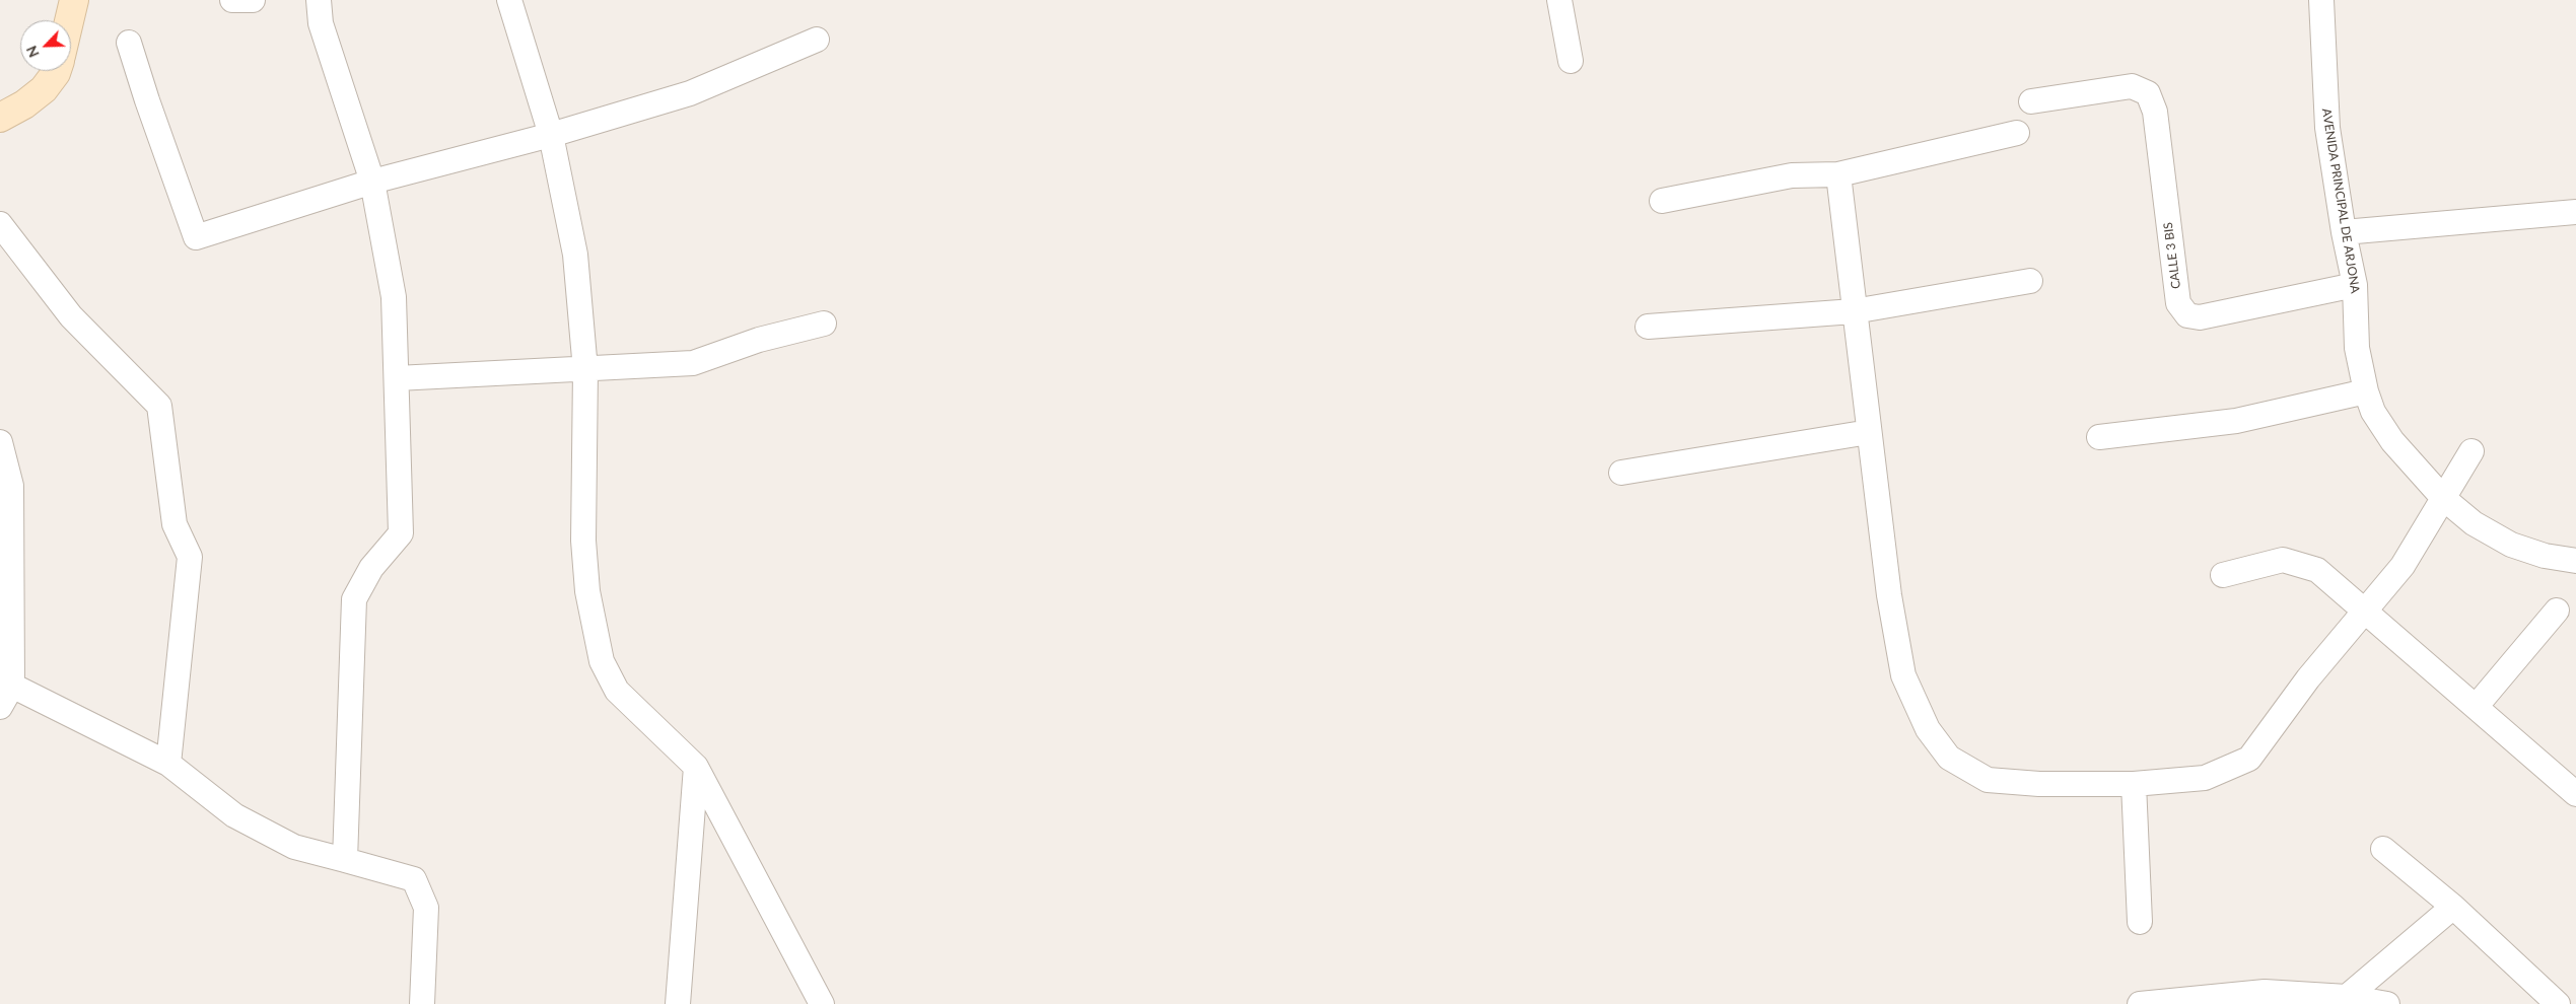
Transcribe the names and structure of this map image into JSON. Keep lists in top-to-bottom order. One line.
{"streets":{"street":["AVENIDA PRINCIPAL DE ARJONA","CALLE 3 BIS"]},"crossings":[["AVENIDA PRINCIPAL DE ARJONA","CALLE 3 BIS"]],"north":"bottom left"}
